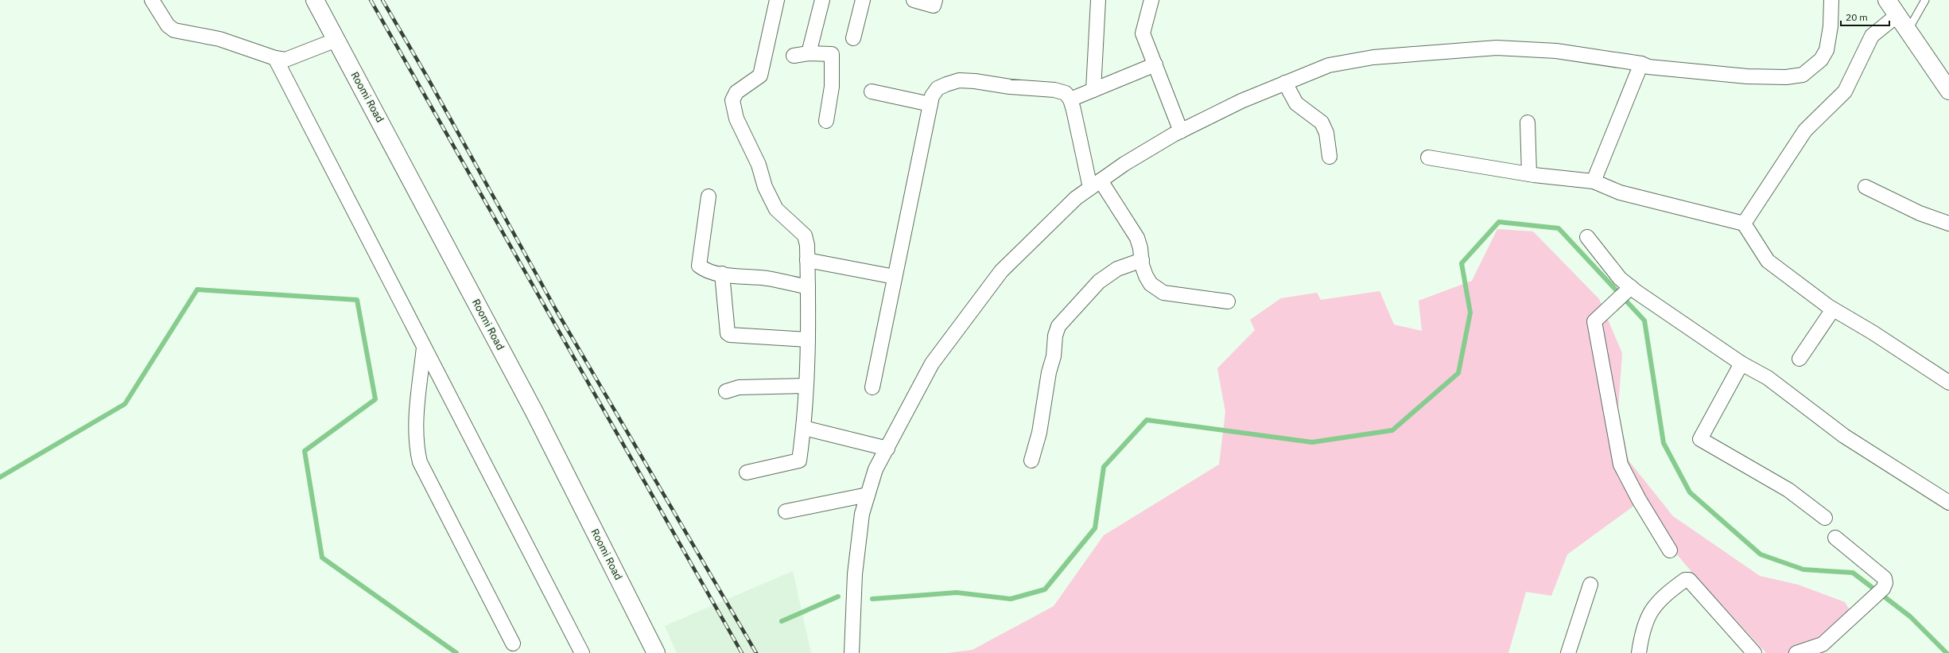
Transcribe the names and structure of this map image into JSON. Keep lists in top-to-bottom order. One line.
{"streets":{"street":["Roomi Road"]},"scale_bar":"20 m"}
